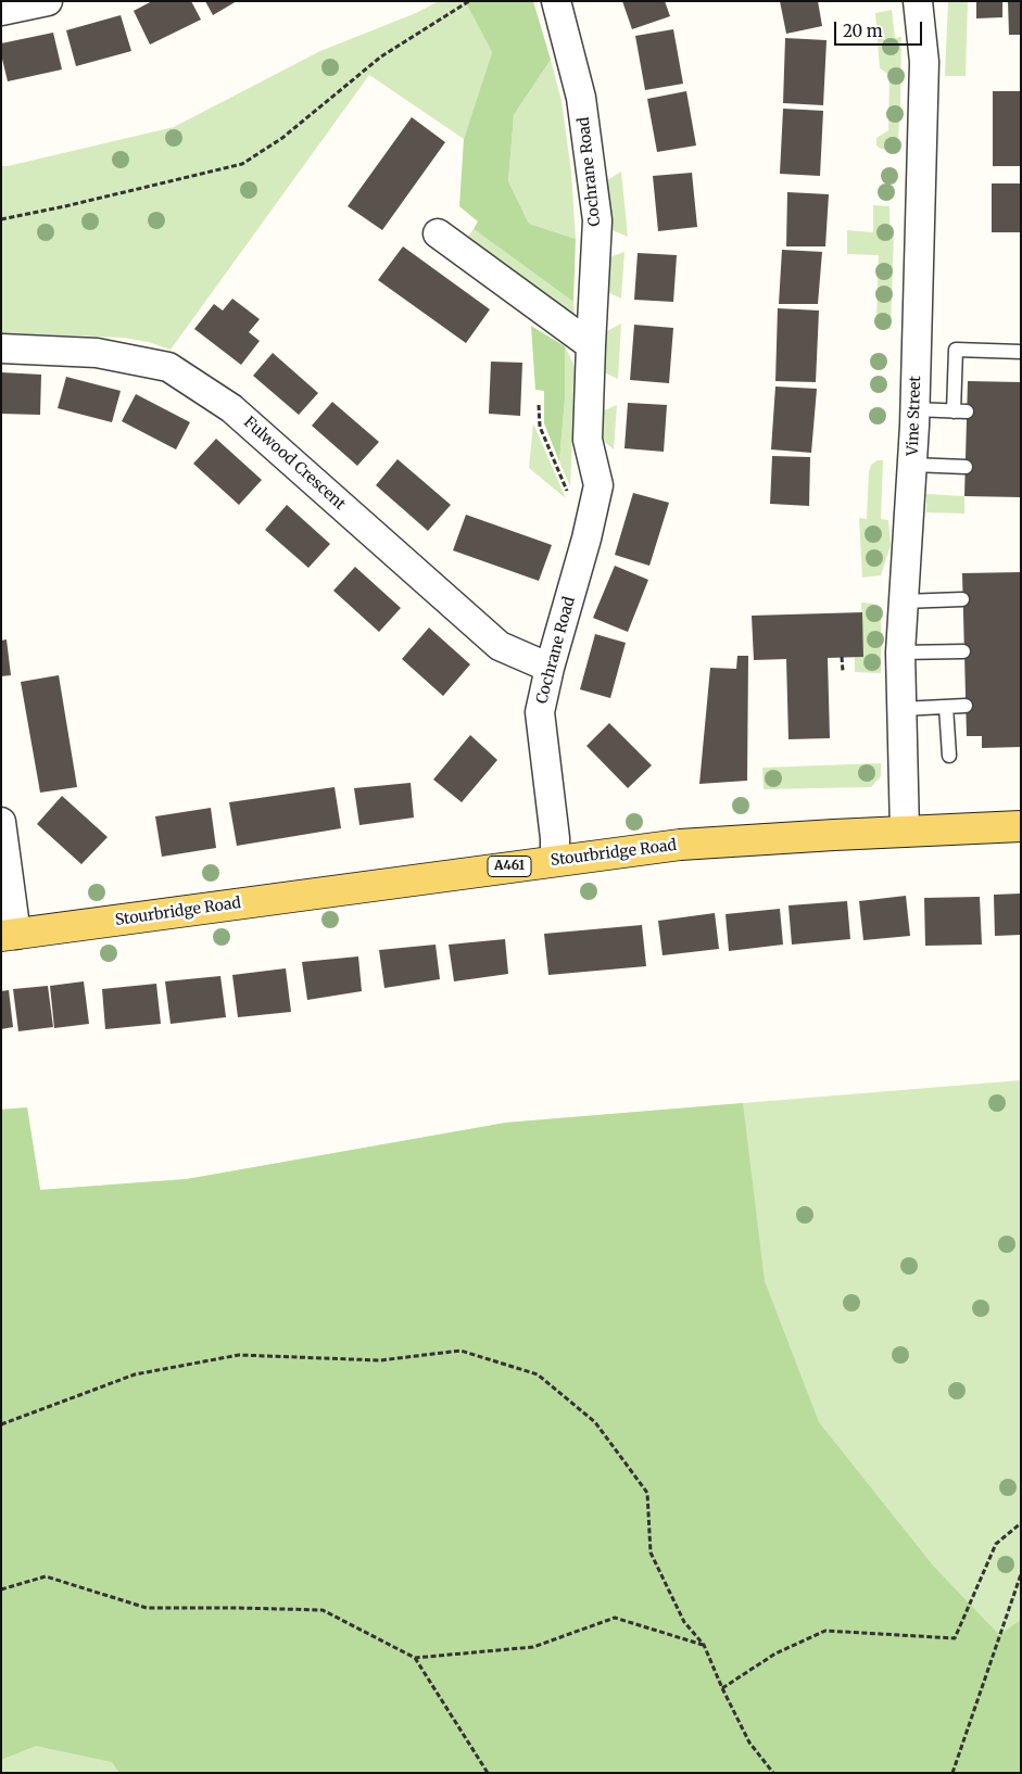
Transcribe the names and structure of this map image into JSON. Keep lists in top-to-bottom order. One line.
{"streets":{"main road":["Stourbridge Road","A461"],"street":["Cochrane Road","Vine Street","Fulwood Crescent"]},"crossings":[["Cochrane Road","Fulwood Crescent"],["Cochrane Road","Stourbridge Road"],["Vine Street","Stourbridge Road"]],"scale_bar":"20 m"}
